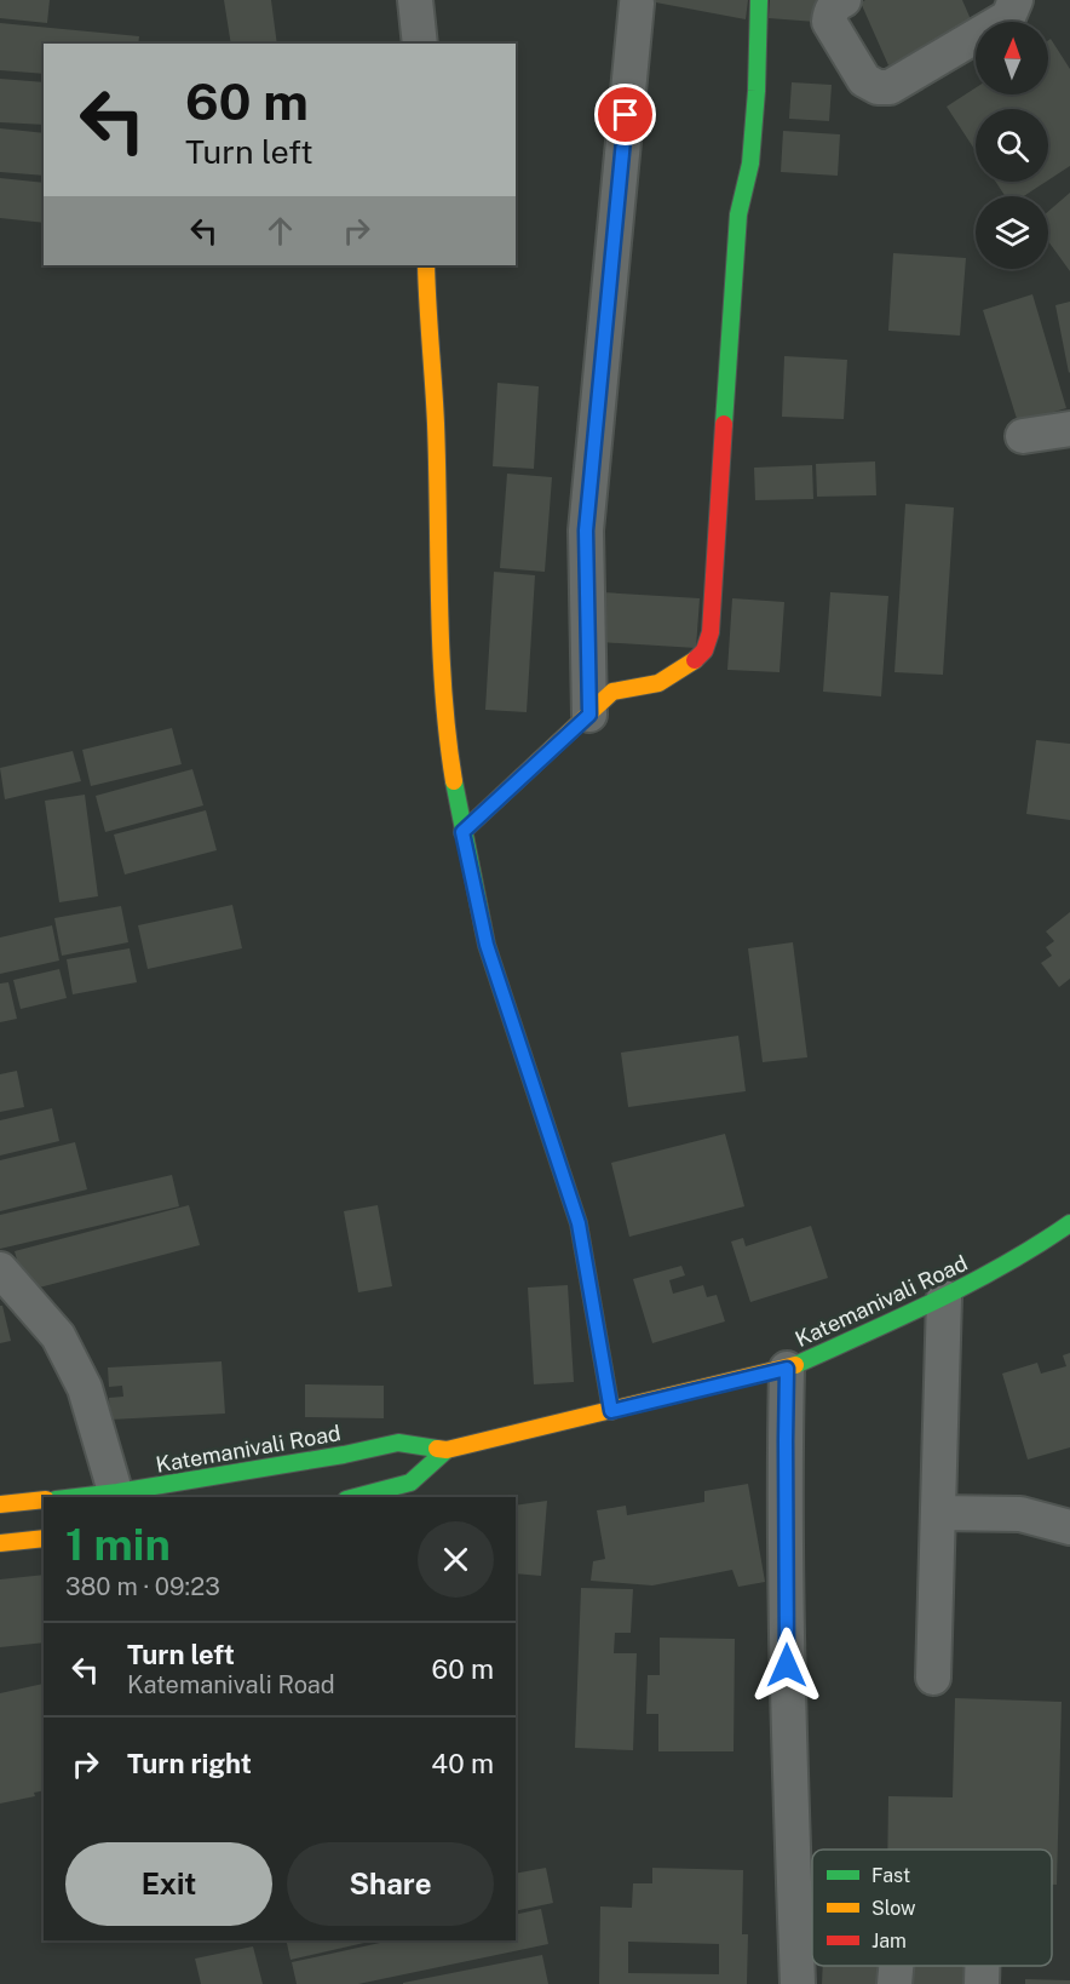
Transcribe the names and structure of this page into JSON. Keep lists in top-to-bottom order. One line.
{"streets":{"street":["Katemanivali Road"]},"legend":["Fast","Slow","Jam"],"north":"top","page":{"turn":["60 m","Turn left"],"heading":["1 min","380 m · 09:23"],"list":[{"name":"Turn left","note":"Katemanivali Road","value":"60 m"},{"name":"Turn right","value":"40 m"}],"buttons":["Exit","Share"]}}
